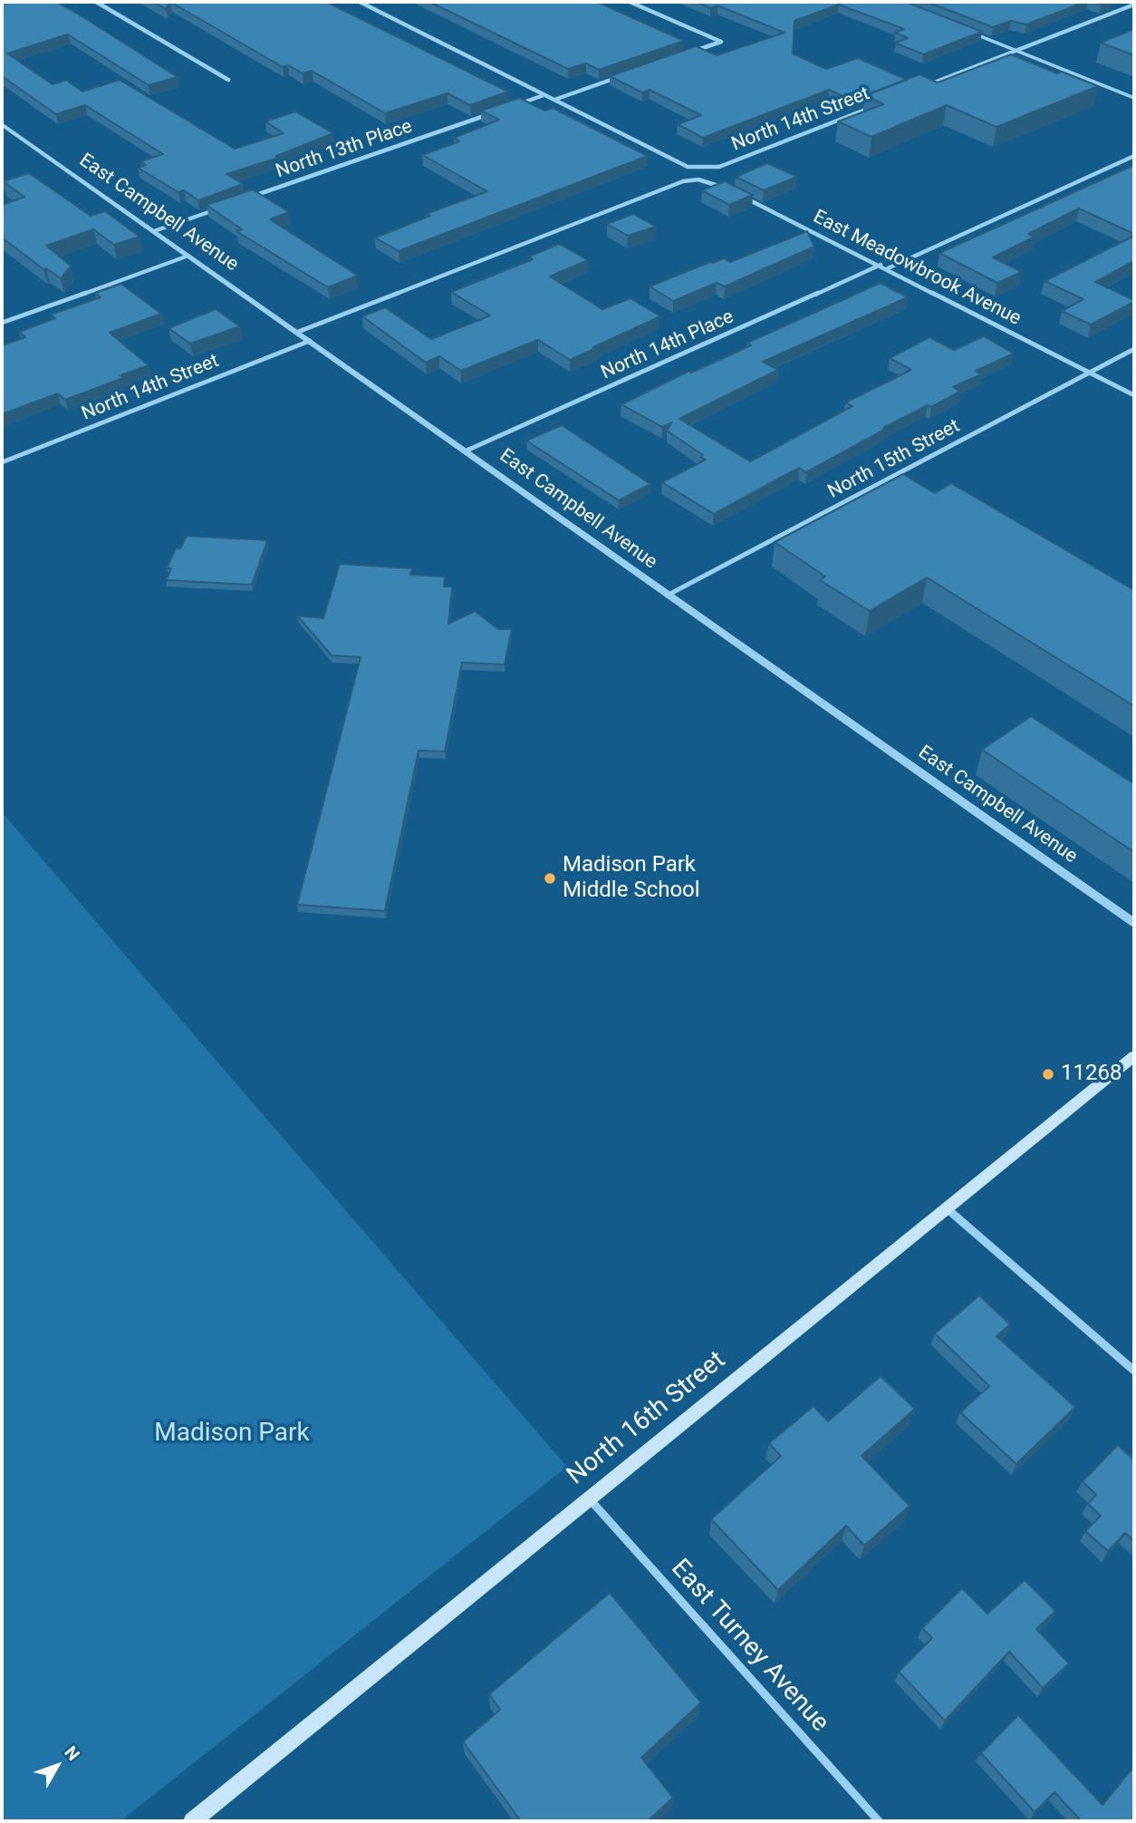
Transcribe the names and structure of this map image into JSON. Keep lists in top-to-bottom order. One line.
{"streets":{"main road":["North 16th Street"],"street":["North 14th Street","North 13th Place","East Campbell Avenue","East Meadowbrook Avenue","North 14th Place","North 15th Street","East Turney Avenue"]},"crossings":[["North 14th Street","East Campbell Avenue"],["East Campbell Avenue","North 14th Place"],["East Campbell Avenue","North 15th Street"],["East Meadowbrook Avenue","North 14th Place"],["East Meadowbrook Avenue","North 15th Street"],["North 16th Street","East Turney Avenue"]],"parks":["Madison Park"],"places":["Madison Park Middle School","11268"],"north":"top right"}
